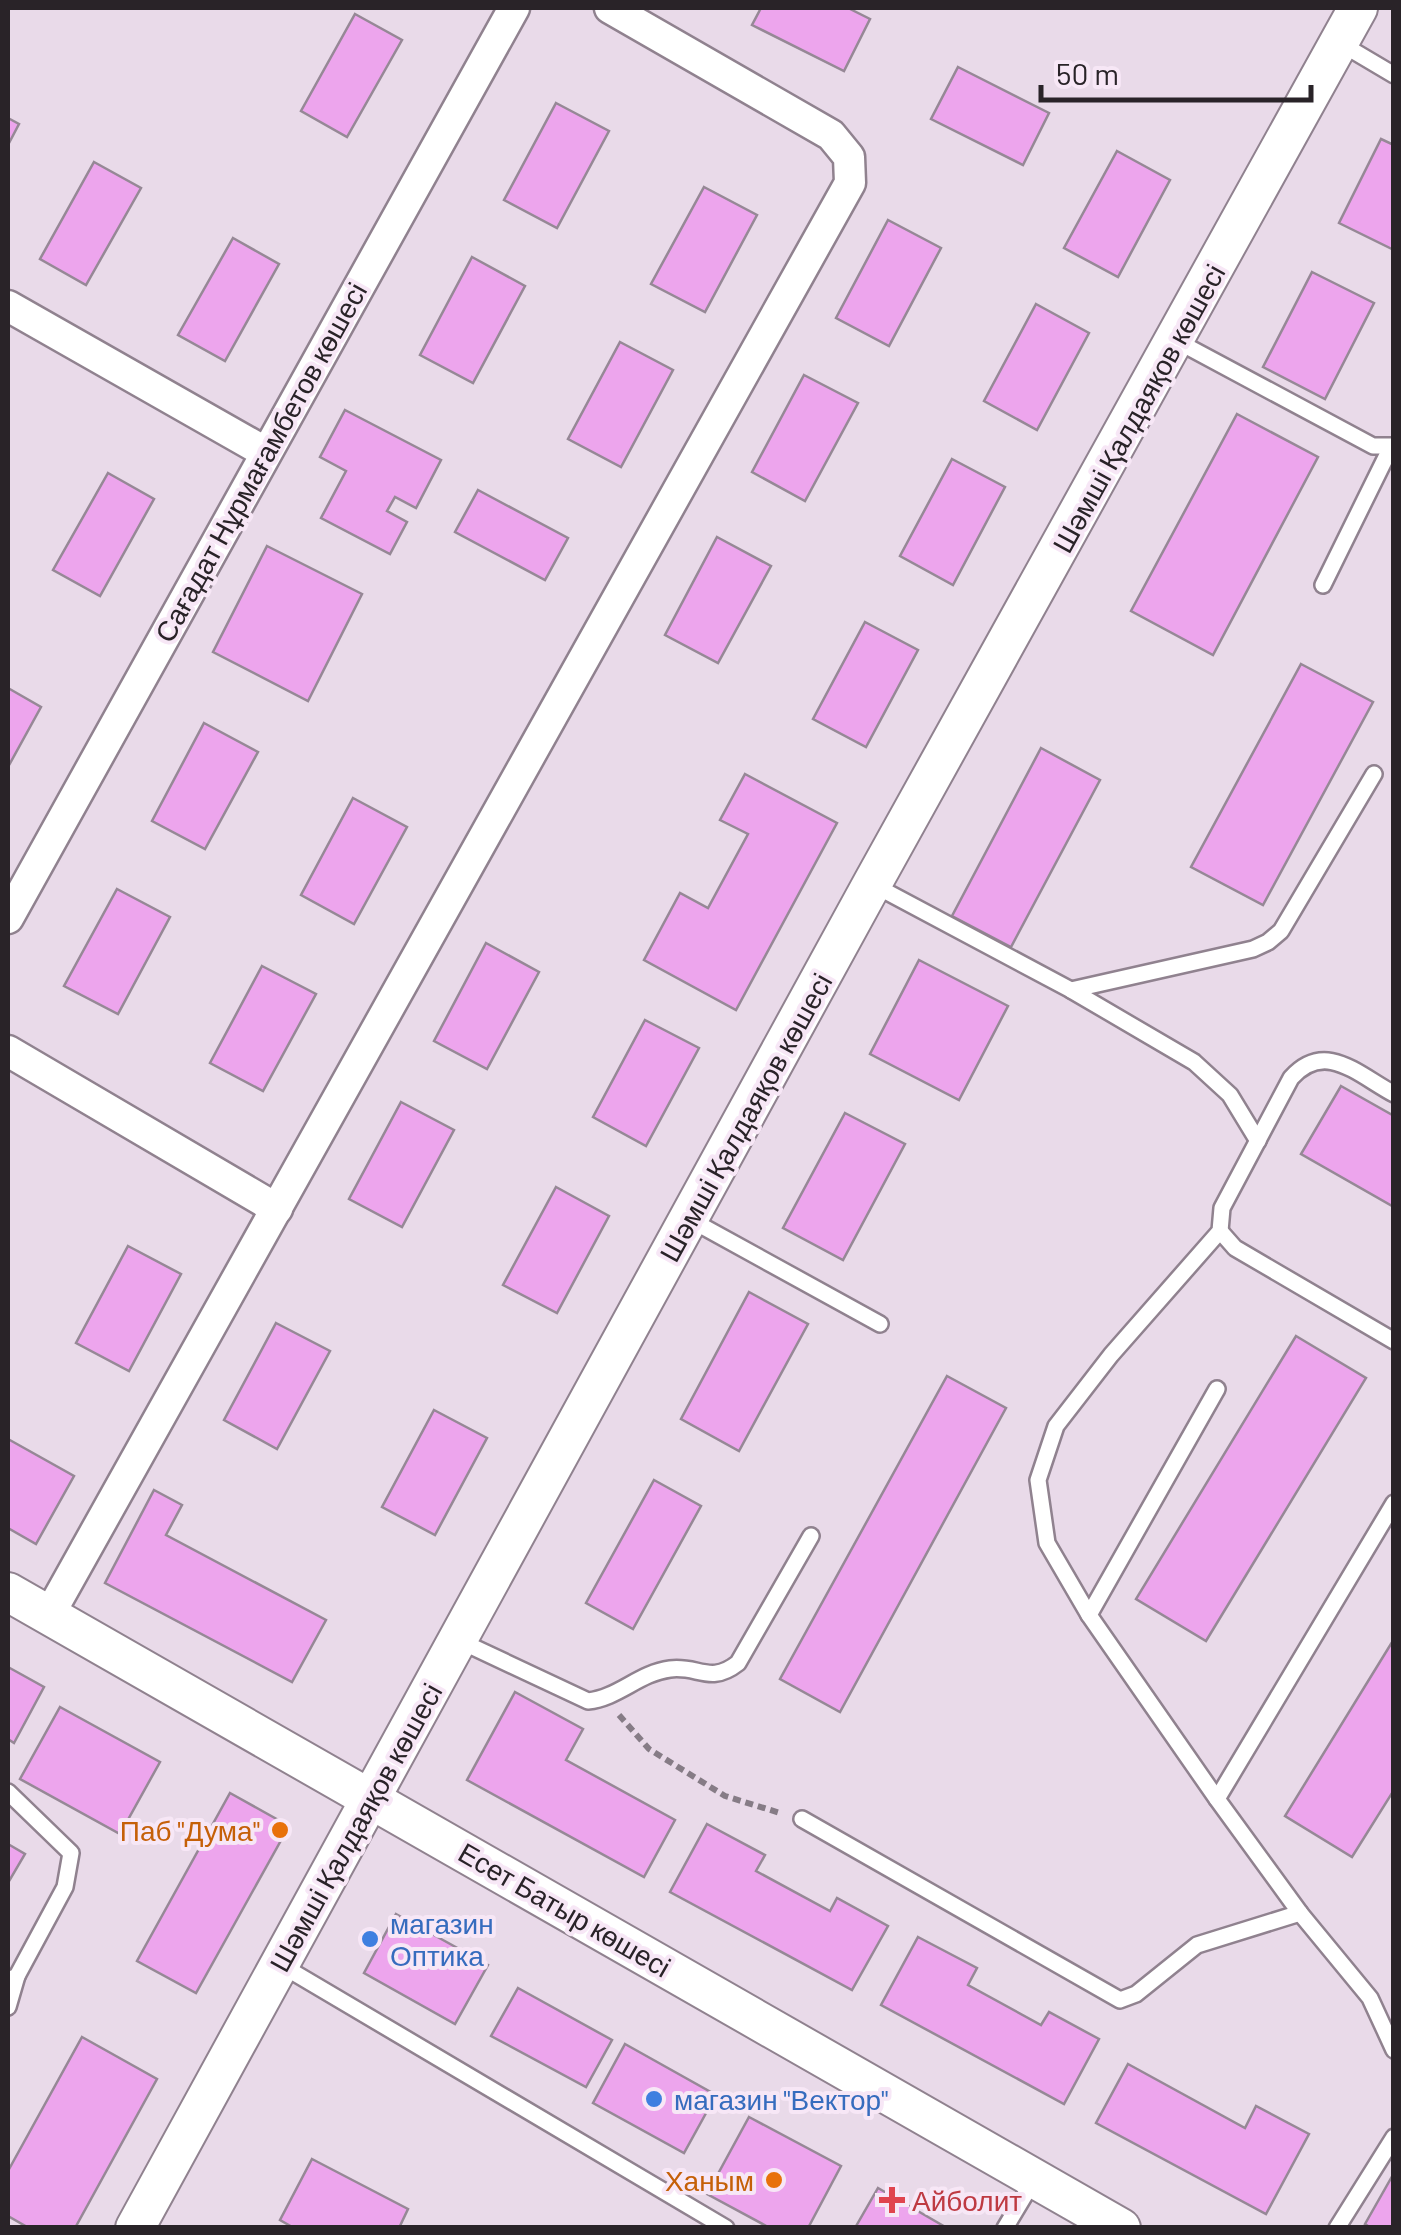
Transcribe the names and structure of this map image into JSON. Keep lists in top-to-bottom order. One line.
{"streets":{"street":["Шәмші Қалдаяқов көшесі","Сағадат Нұрмағамбетов көшесі","Есет Батыр көшесі"]},"crossings":[["Шәмші Қалдаяқов көшесі","Есет Батыр көшесі"]],"places":{"other":["Паб \"Дума\"","магазин Оптика","магазин \"Вектор\"","Ханым"],"health":["Айболит"]},"scale_bar":"50 m"}
